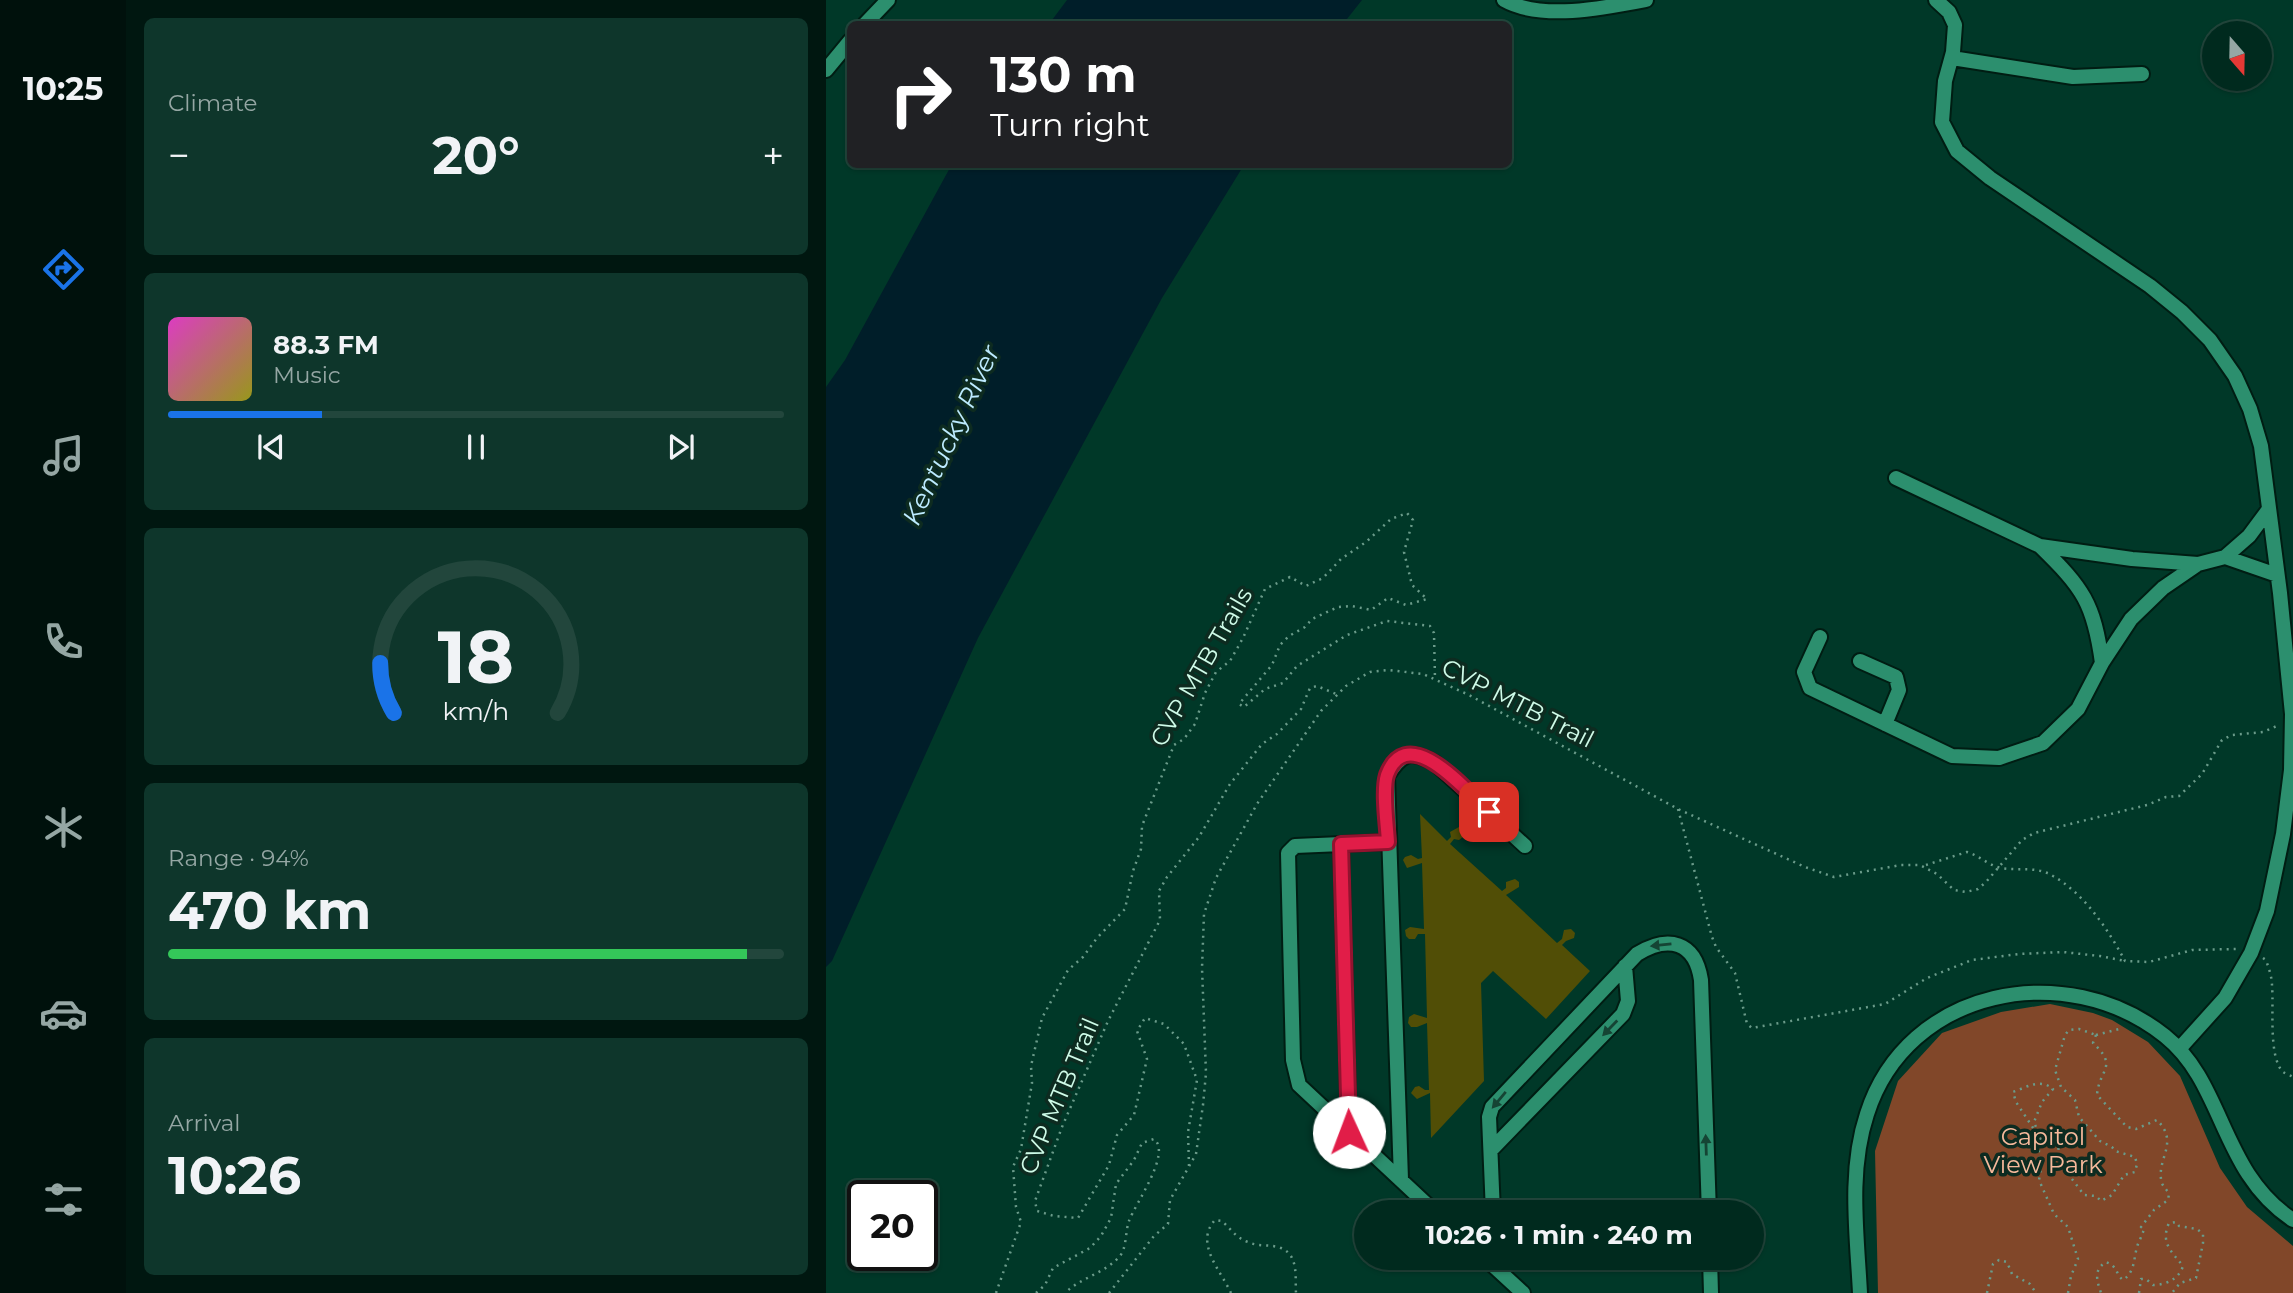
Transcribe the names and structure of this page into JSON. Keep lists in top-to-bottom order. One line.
{"streets":{"path":["CVP MTB Trails","CVP MTB Trail"]},"crossings":[["CVP MTB Trails","CVP MTB Trail"]],"water":["Kentucky River"],"parks":["Capitol View Park"],"north":"bottom","page":{"tabs":"10:25","tile":["Climate",["Range · 94%","470 km"],["Arrival","10:26"]],"turn":["130 m","Turn right"],"heat":["−","20°","+"],"song":["88.3 FM","Music"],"limit":"20","trip":"10:26 · 1 min · 240 m","gauge":["18","km/h"]}}
